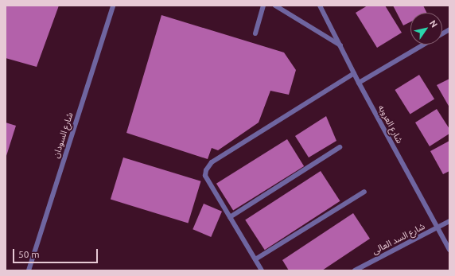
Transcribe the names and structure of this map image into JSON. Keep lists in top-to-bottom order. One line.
{"streets":{"lane":["شارع العروبه","شارع السودان","شارع السد العالى"]},"crossings":[["شارع العروبه","شارع السد العالى"]],"scale_bar":"50 m","north":"top right"}
